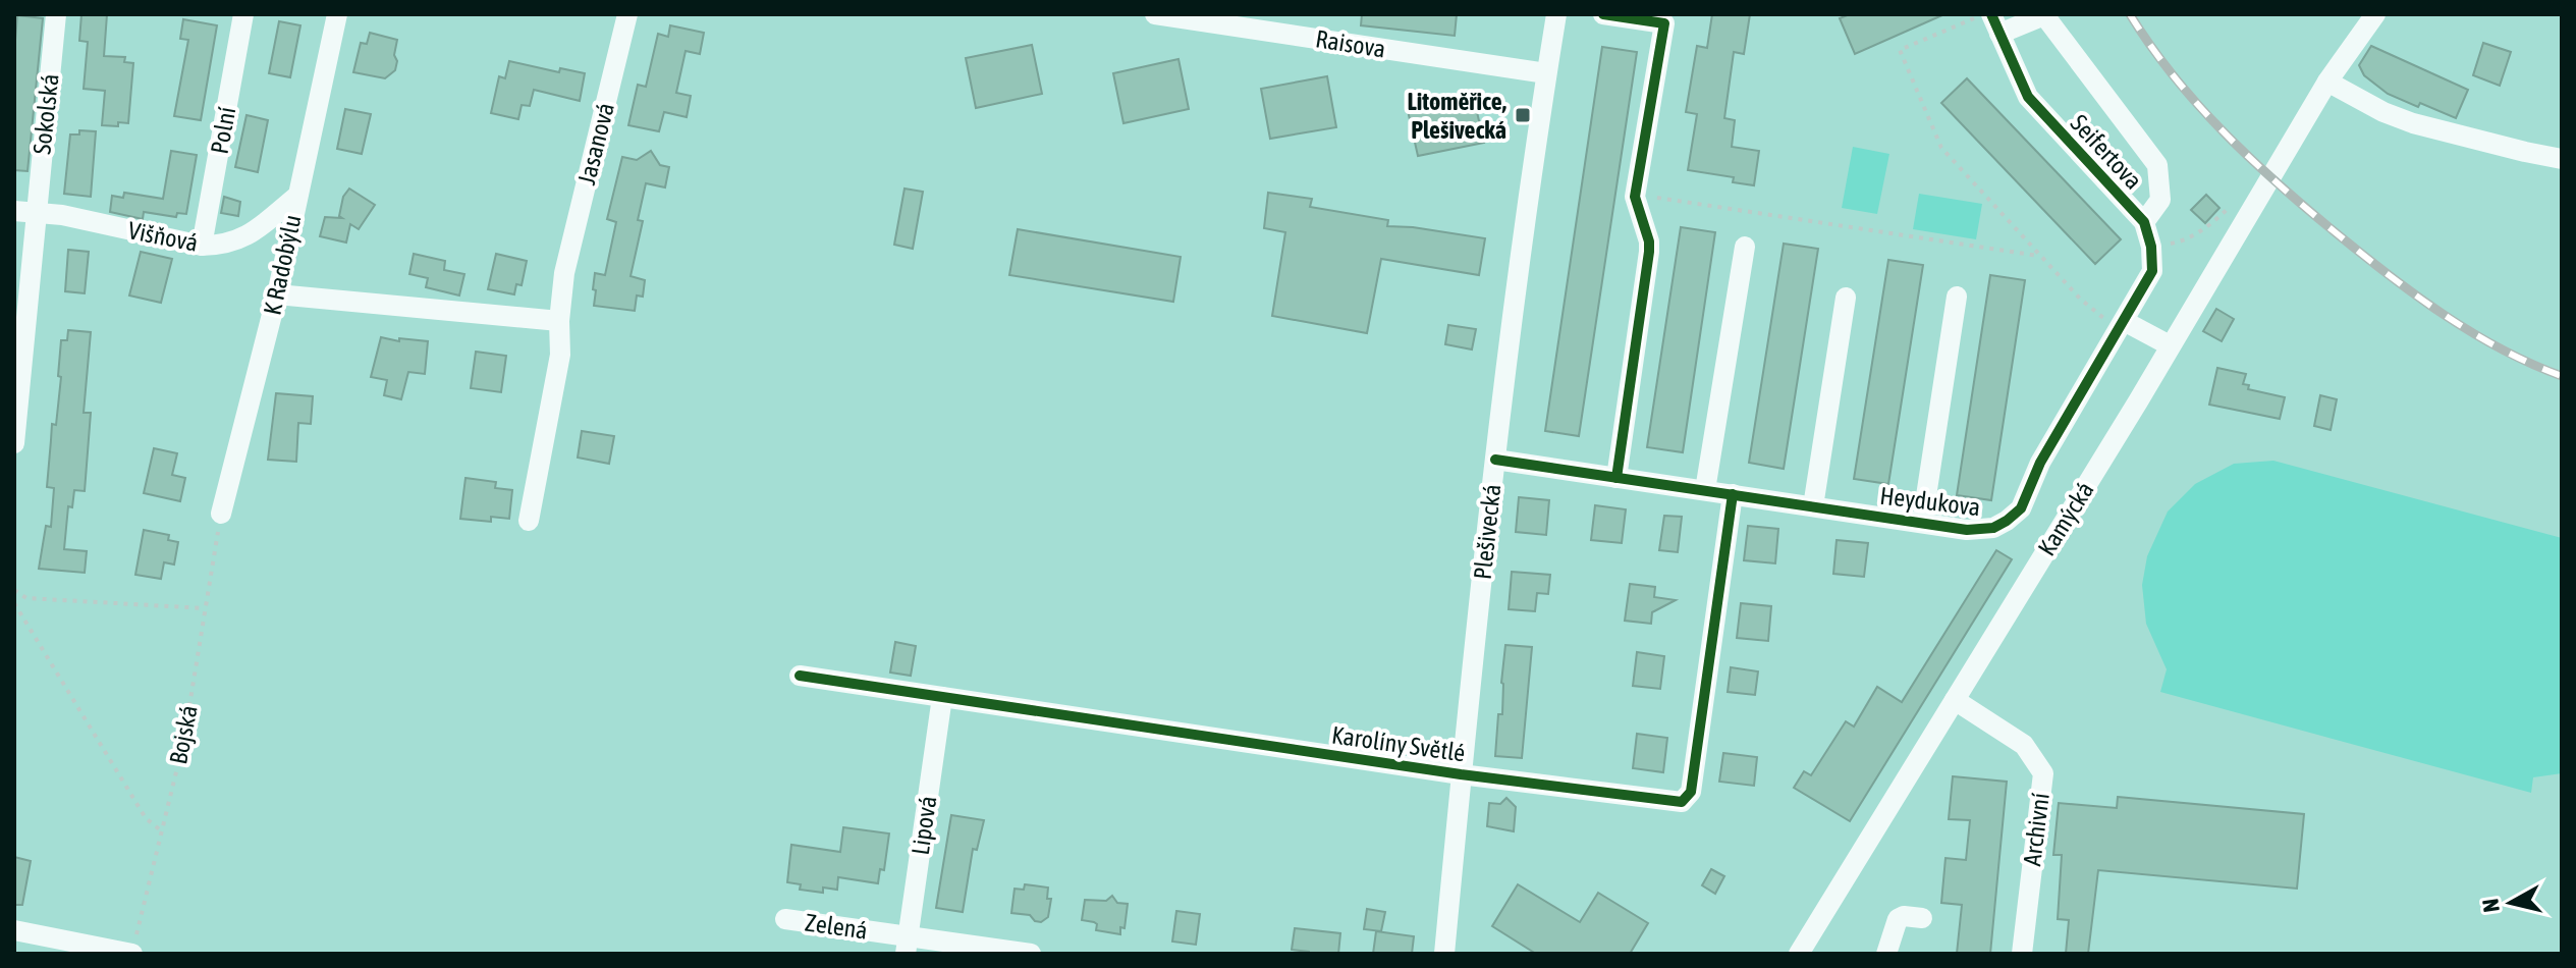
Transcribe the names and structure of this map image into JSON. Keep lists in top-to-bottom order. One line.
{"streets":{"street":["Raisova","Sokolská","Polní","Jasanová","Seifertova","Višňová","K Radobýlu","Heydukova","Kamýcká","Plešivecká","Karolíny Světlé","Lipová","Archivní","Zelená"],"path":["Bojská"]},"crossings":[["Raisova","Plešivecká"],["Sokolská","Višňová"],["Polní","Višňová"],["Seifertova","Heydukova"],["Višňová","K Radobýlu"],["K Radobýlu","Bojská"],["Heydukova","Plešivecká"],["Heydukova","Karolíny Světlé"],["Kamýcká","Archivní"],["Plešivecká","Karolíny Světlé"],["Karolíny Světlé","Lipová"],["Lipová","Zelená"]],"places":{"transit":["Litoměřice, Plešivecká"]},"north":"left"}
